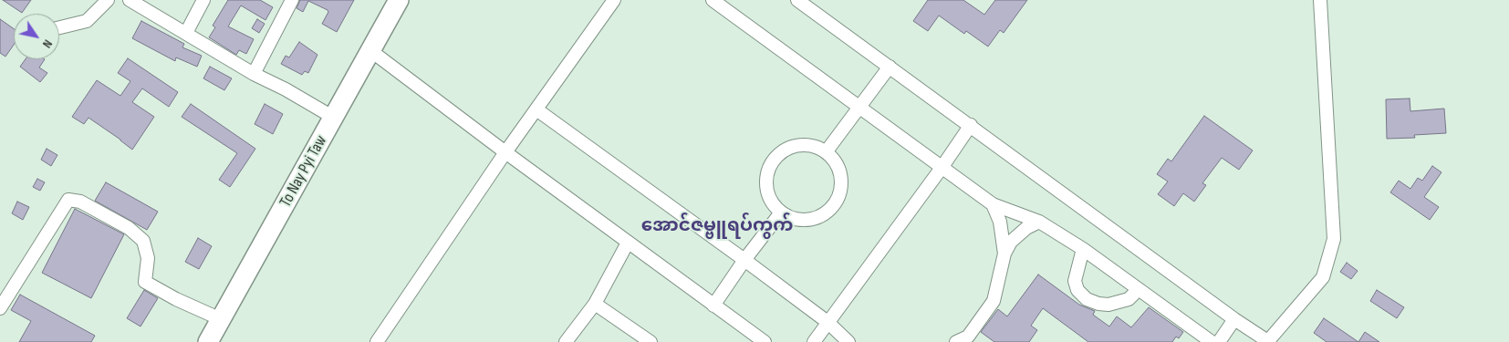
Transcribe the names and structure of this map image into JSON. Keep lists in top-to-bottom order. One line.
{"streets":{"main road":["To Nay Pyi Taw"]},"districts":["အောင်ဇမ္ဗူရပ်ကွက်"],"north":"bottom right"}
